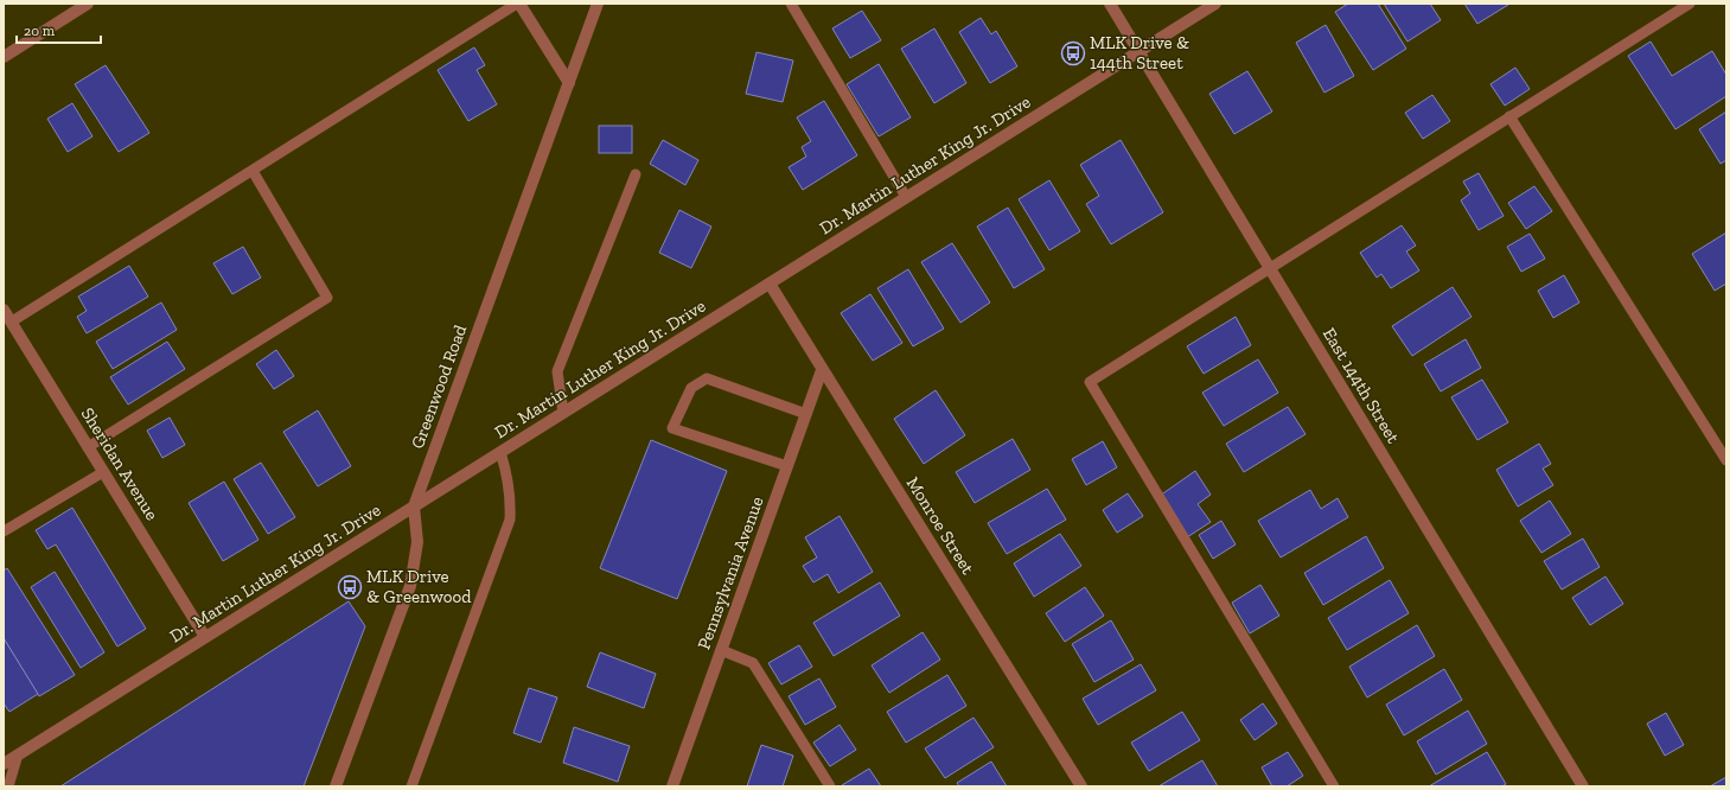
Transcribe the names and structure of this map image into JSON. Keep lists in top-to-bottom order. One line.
{"streets":{"street":["Dr. Martin Luther King Jr. Drive","East 144th Street","Greenwood Road","Sheridan Avenue","Monroe Street","Pennsylvania Avenue"]},"crossings":[["Dr. Martin Luther King Jr. Drive","East 144th Street"],["Dr. Martin Luther King Jr. Drive","Greenwood Road"],["Dr. Martin Luther King Jr. Drive","Sheridan Avenue"],["Dr. Martin Luther King Jr. Drive","Monroe Street"],["Monroe Street","Pennsylvania Avenue"]],"places":{"bus stop":["MLK Drive & 144th Street","MLK Drive & Greenwood"]},"scale_bar":"20 m"}
